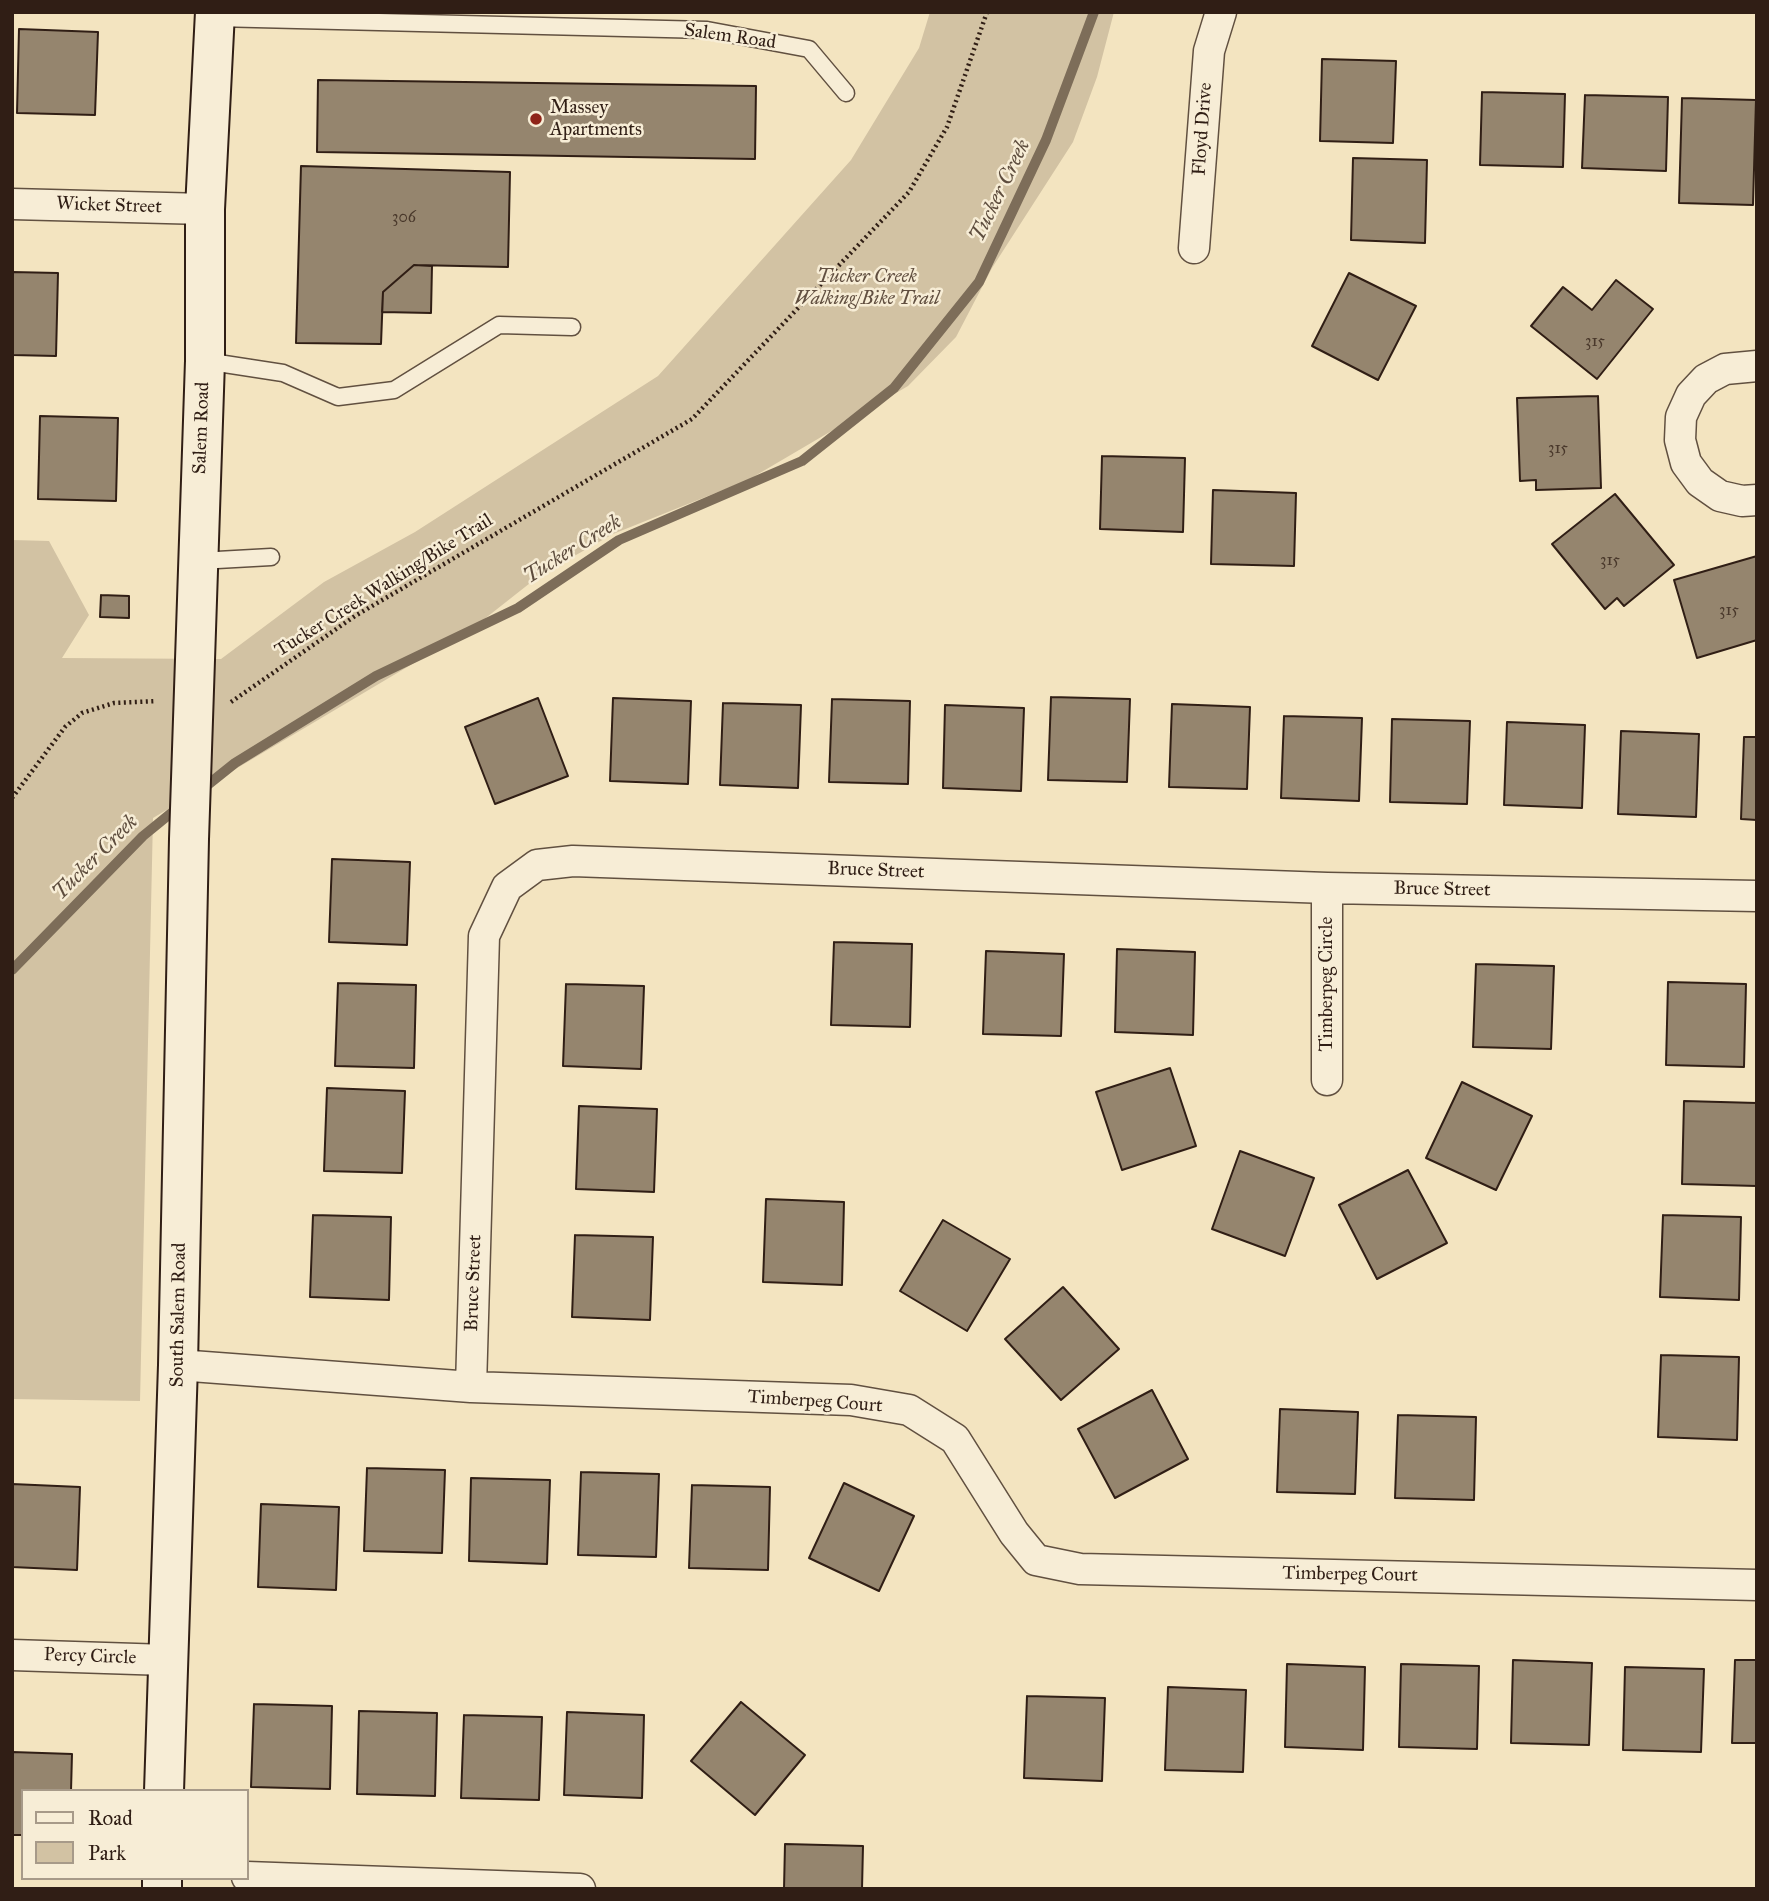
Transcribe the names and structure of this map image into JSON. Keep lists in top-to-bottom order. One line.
{"streets":{"main road":["Salem Road","South Salem Road"],"street":["Floyd Drive","Wicket Street","Bruce Street","Timberpeg Circle","Timberpeg Court","Percy Circle"],"path":["Tucker Creek Walking/Bike Trail"]},"crossings":[["Salem Road","Wicket Street"],["Salem Road","South Salem Road"],["Bruce Street","Timberpeg Circle"],["Bruce Street","Timberpeg Court"],["South Salem Road","Timberpeg Court"],["South Salem Road","Percy Circle"]],"water":["Tucker Creek"],"parks":["Tucker Creek Walking/Bike Trail"],"places":["Massey Apartments"],"house_numbers":["306","315","315","315","315"],"legend":["Road","Park"]}
